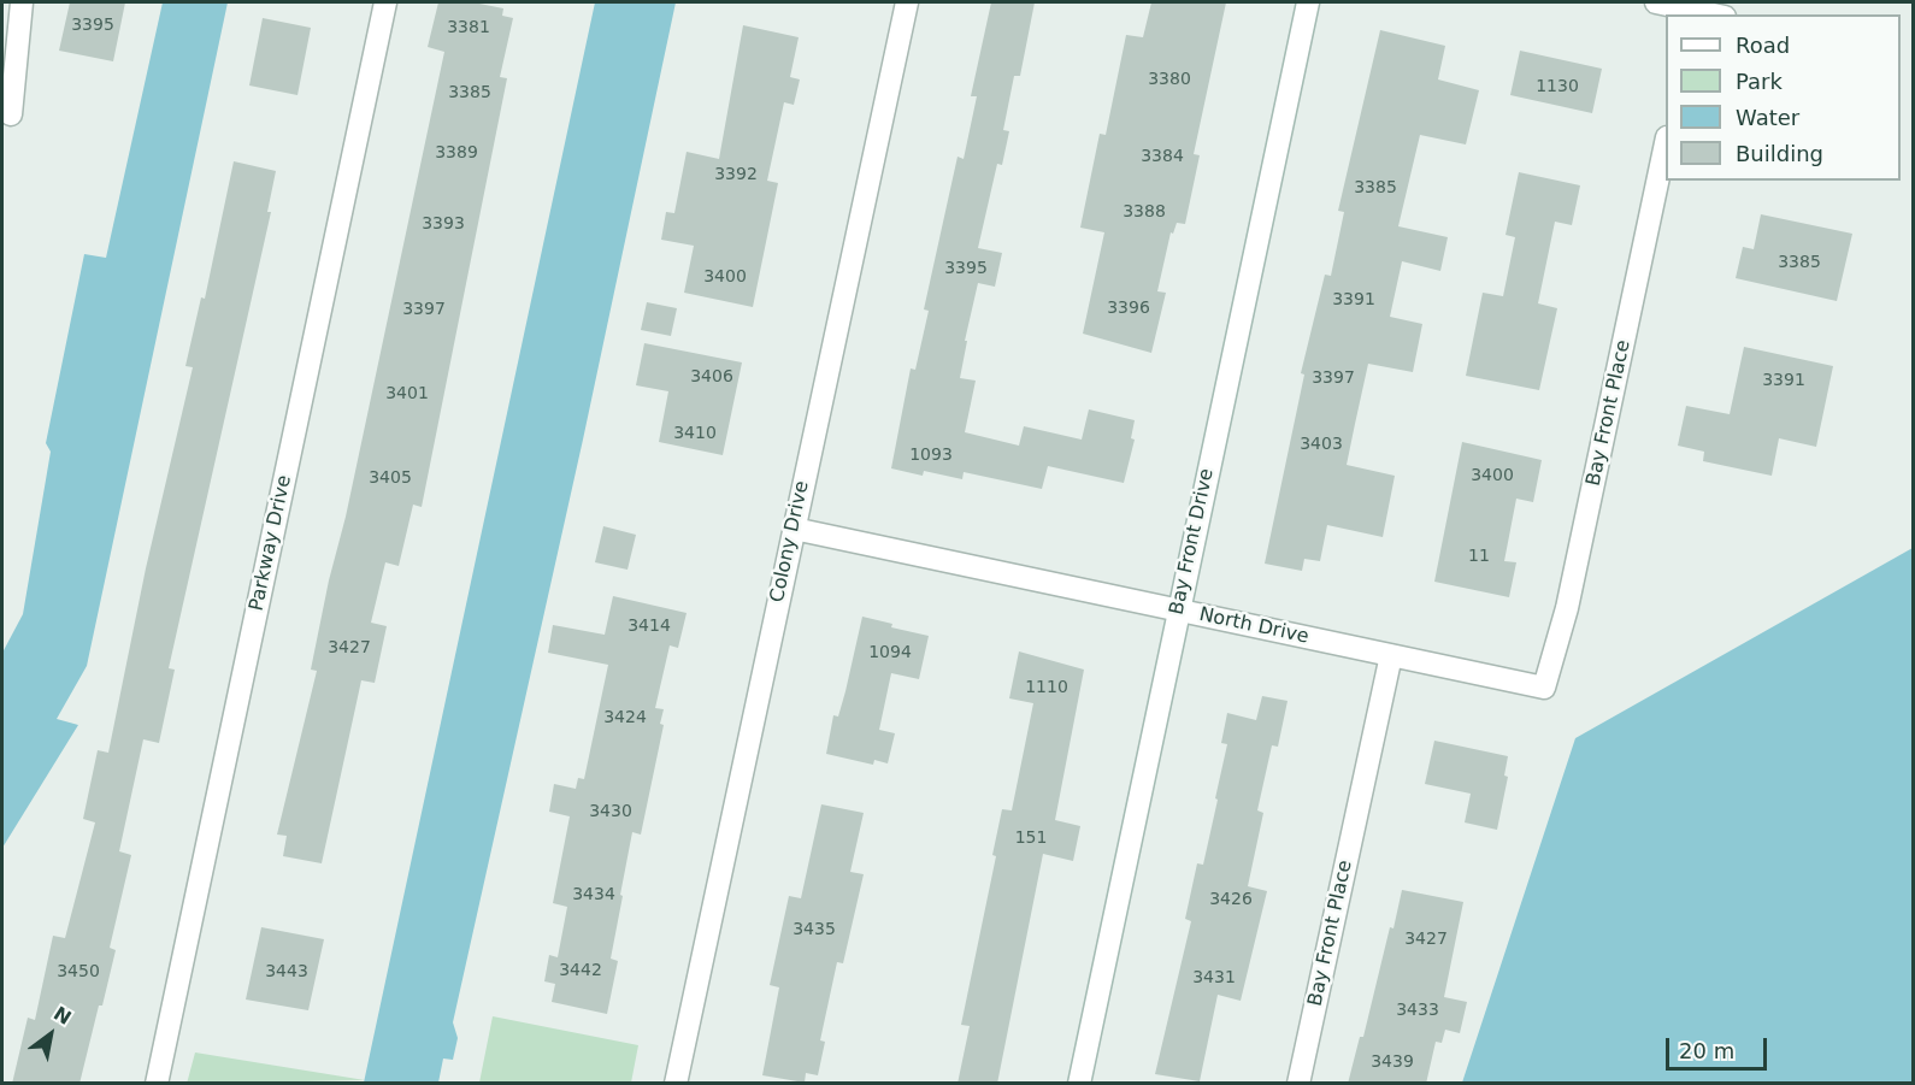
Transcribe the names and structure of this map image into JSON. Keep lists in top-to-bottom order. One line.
{"streets":{"street":["Bay Front Place","Colony Drive","Bay Front Drive","Parkway Drive","North Drive"]},"crossings":[["Bay Front Place","North Drive"],["Colony Drive","North Drive"],["Bay Front Drive","North Drive"]],"house_numbers":["3395","3381","3380","1130","3385","3389","3384","3392","3385","3388","3393","3385","3395","3400","3391","3396","3397","3406","3397","3391","3401","3410","3403","1093","3400","3405","11","3414","3427","1094","1110","3424","3430","151","3434","3426","3435","3427","3442","3450","3443","3431","3433","3439"],"legend":["Road","Park","Water","Building"],"scale_bar":"20 m","north":"top right"}
